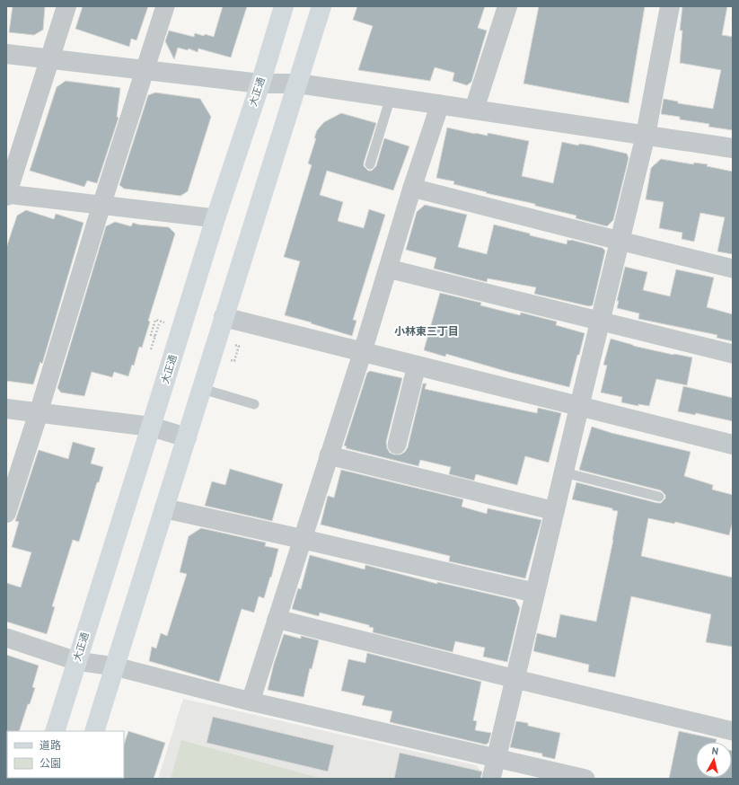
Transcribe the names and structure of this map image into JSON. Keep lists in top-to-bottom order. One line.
{"streets":{"main road":["大正通"]},"districts":["小林東三丁目"],"legend":["道路","公園"],"north":"top"}
